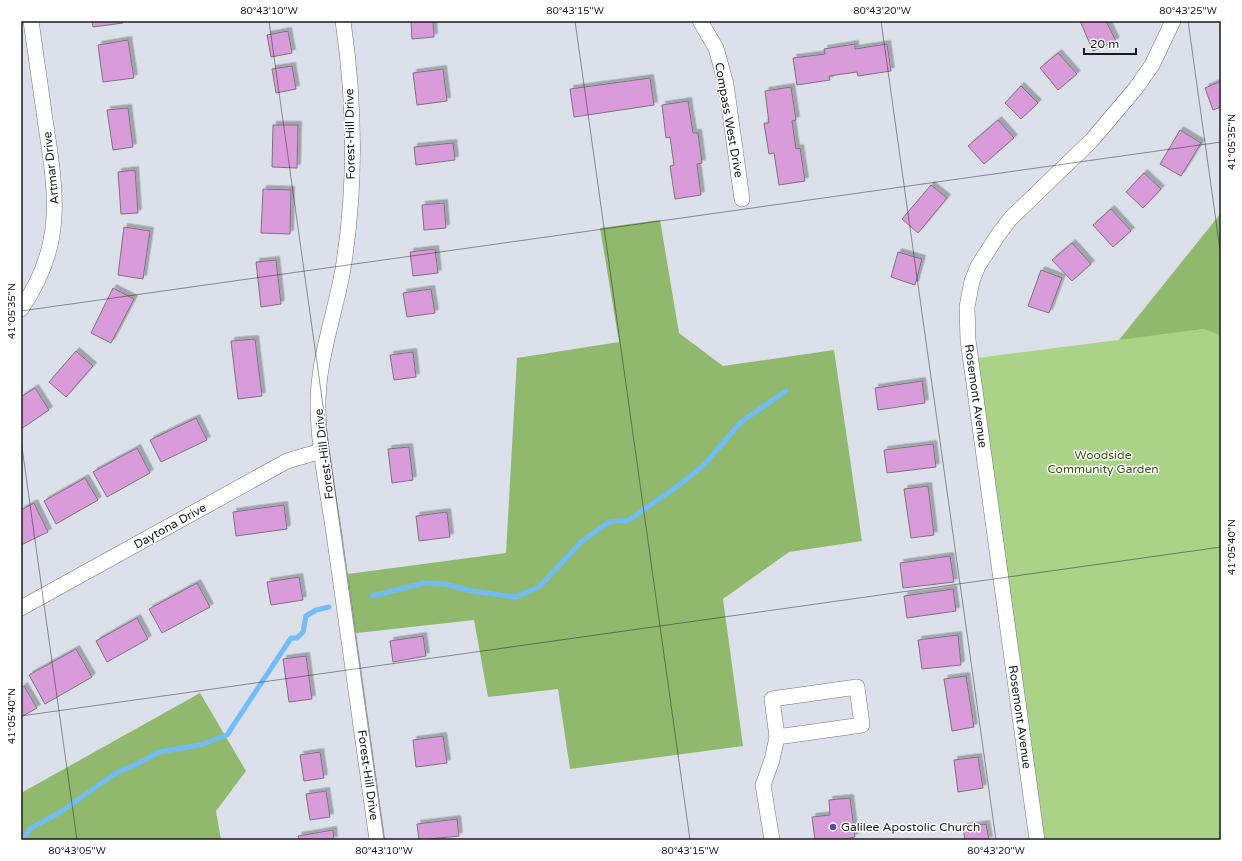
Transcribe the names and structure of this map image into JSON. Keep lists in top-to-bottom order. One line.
{"streets":{"street":["Compass West Drive","Forest-Hill Drive","Artmar Drive","Rosemont Avenue","Daytona Drive"]},"crossings":[["Forest-Hill Drive","Daytona Drive"]],"parks":["Woodside Community Garden"],"places":["Galilee Apostolic Church"],"scale_bar":"20 m","coordinates":["80°43'10\"W","80°43'15\"W","80°43'20\"W","80°43'25\"W","41°05'35\"N","41°05'40\"N","80°43'05\"W"]}
